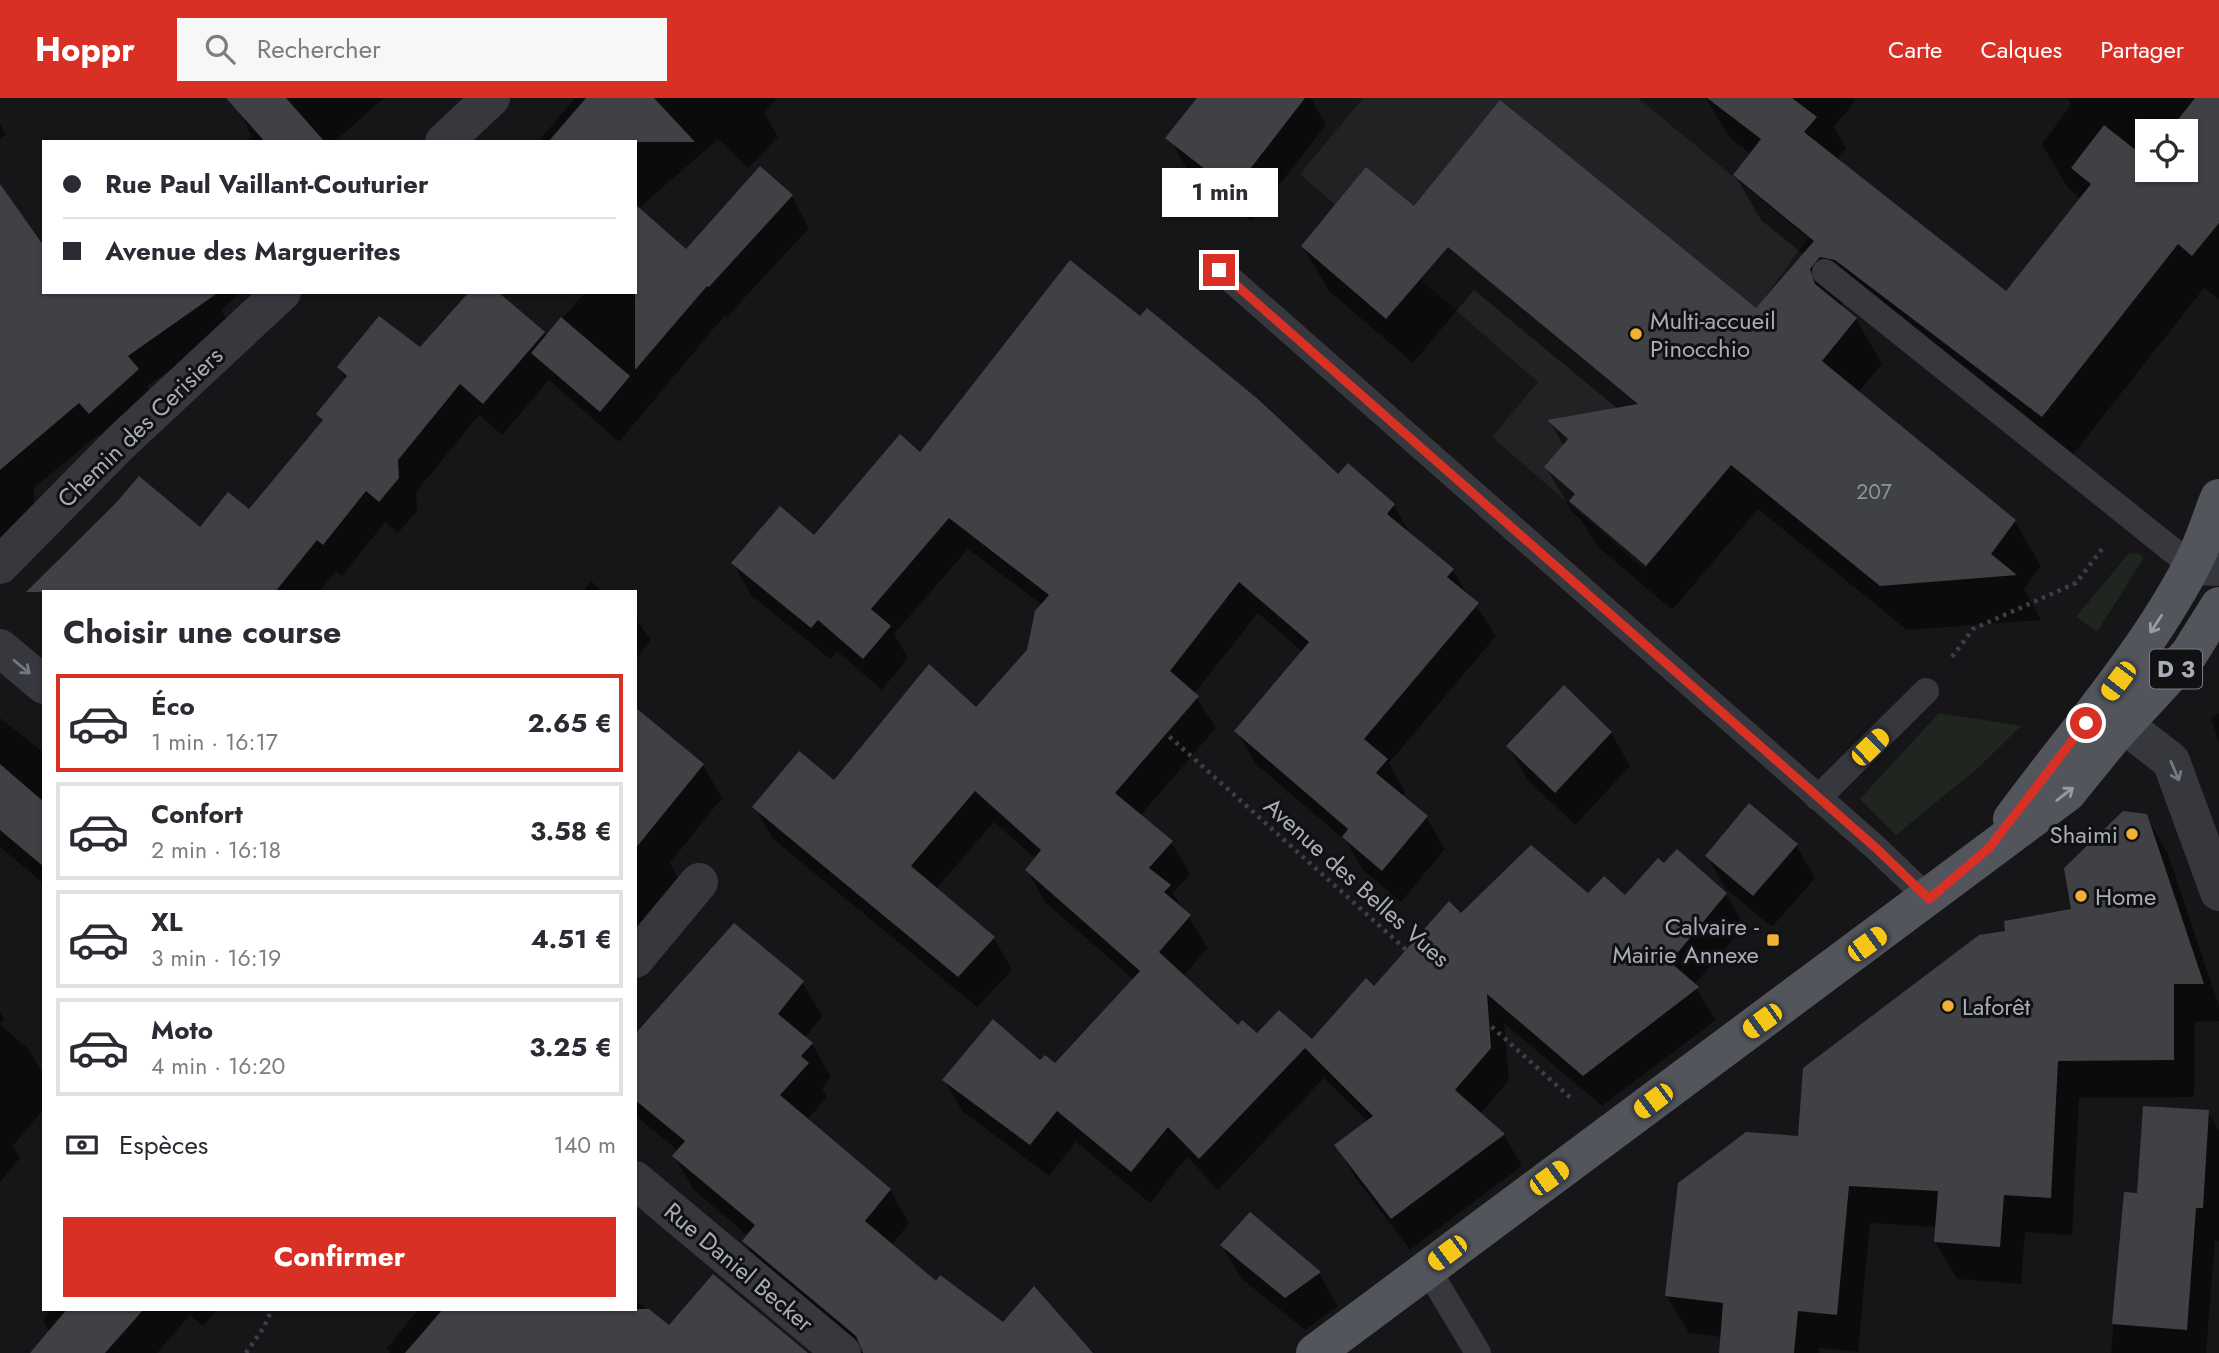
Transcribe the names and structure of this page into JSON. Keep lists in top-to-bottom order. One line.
{"streets":{"main road":["D 3"],"street":["Chemin des Cerisiers","Rue Daniel Becker"],"path":["Avenue des Belles Vues"]},"crossings":[["D 3","Avenue des Belles Vues"]],"places":{"other":["Multi-accueil Pinocchio","Shaimi","Home","Laforêt"],"transit":["Calvaire - Mairie Annexe"]},"house_numbers":["207"],"page":{"header":"Hoppr","search":"Rechercher","nav":["Carte","Calques","Partager"],"banner":["Rue Paul Vaillant-Couturier","Avenue des Marguerites"],"bubble":"1 min","heading":"Choisir une course","list":[{"name":"Éco","note":"1 min · 16:17","value":"2.65 €"},{"name":"Confort","note":"2 min · 16:18","value":"3.58 €"},{"name":"XL","note":"3 min · 16:19","value":"4.51 €"},{"name":"Moto","note":"4 min · 16:20","value":"3.25 €"}],"pay":["Espèces","140 m"],"buttons":"Confirmer"}}
